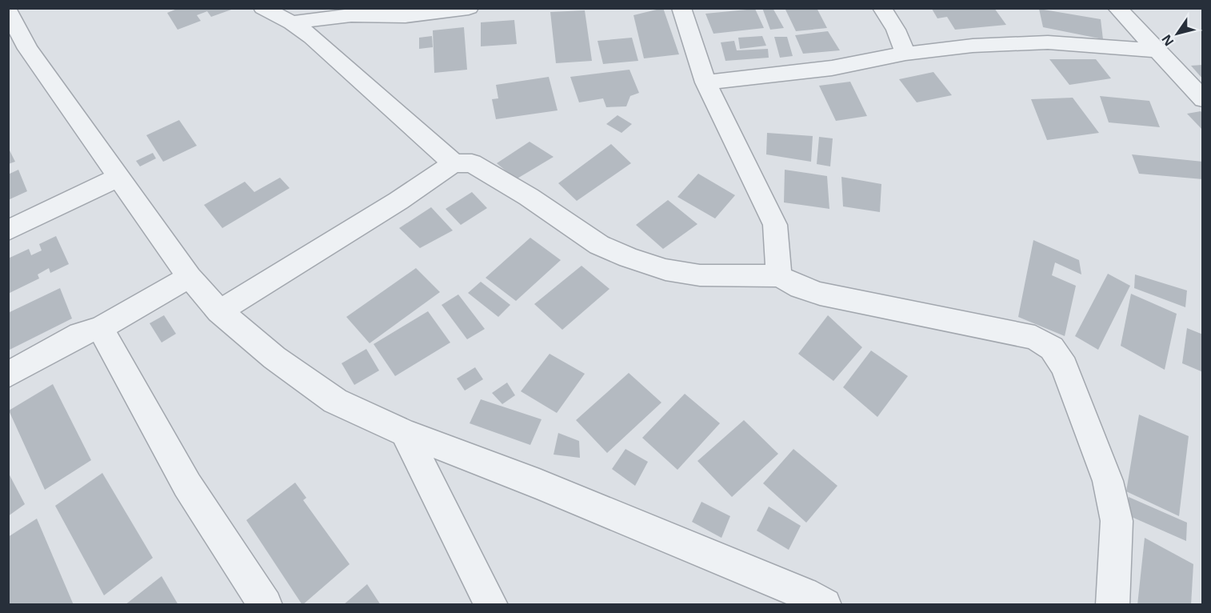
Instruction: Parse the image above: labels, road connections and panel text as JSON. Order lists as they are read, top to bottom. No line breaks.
{"north":"bottom left"}
